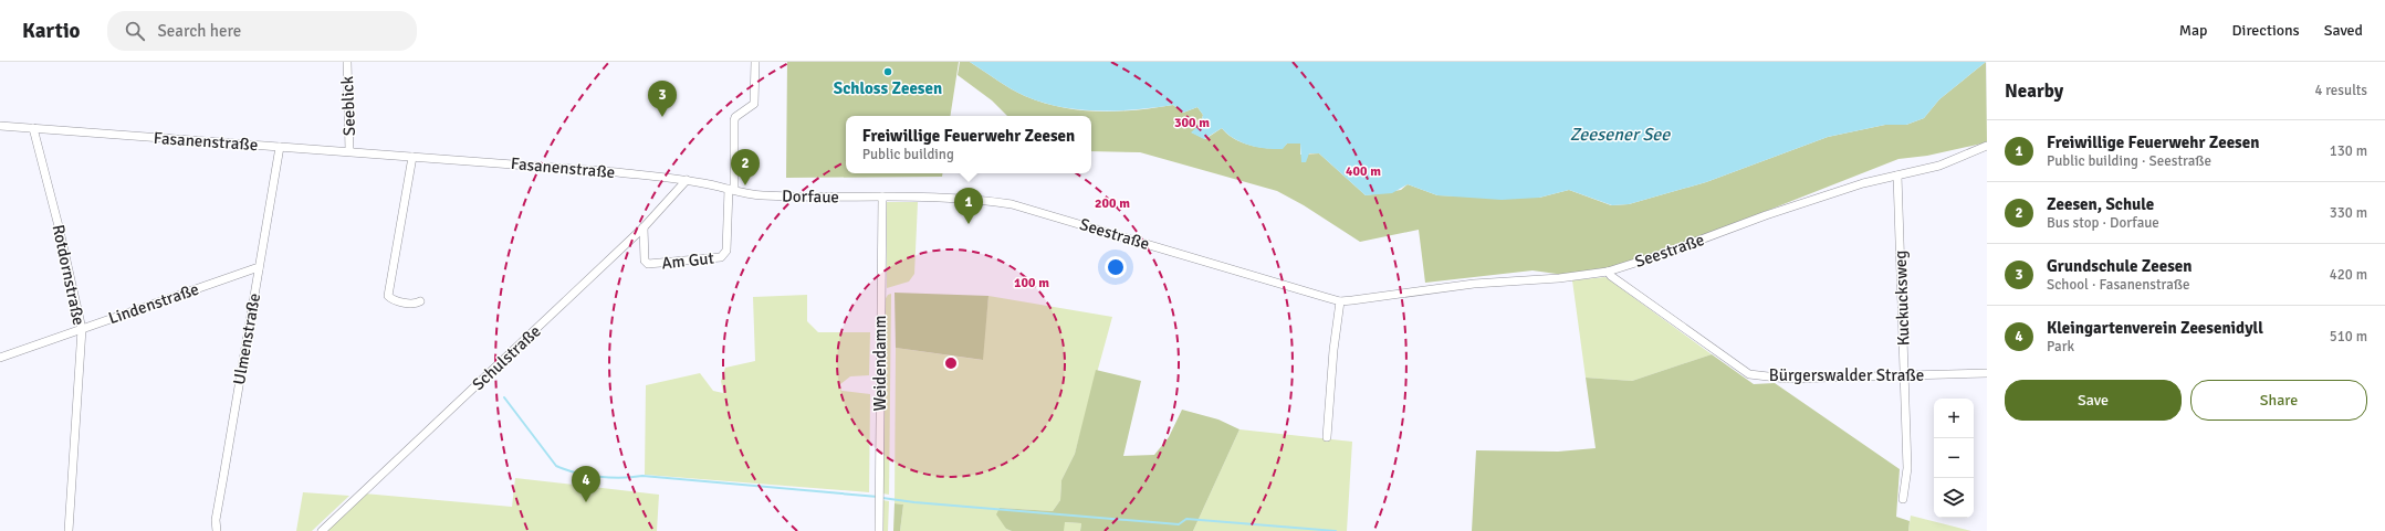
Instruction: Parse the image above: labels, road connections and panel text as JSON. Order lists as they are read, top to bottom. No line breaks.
{"streets":{"street":["Seeblick","Fasanenstraße","Dorfaue","Seestraße","Am Gut","Rotdornstraße","Kuckucksweg","Lindenstraße","Ulmenstraße","Schulstraße","Weidendamm","Bürgerswalder Straße"]},"crossings":[["Seeblick","Fasanenstraße"],["Fasanenstraße","Dorfaue"],["Fasanenstraße","Rotdornstraße"],["Fasanenstraße","Ulmenstraße"],["Fasanenstraße","Schulstraße"],["Dorfaue","Seestraße"],["Dorfaue","Am Gut"],["Dorfaue","Schulstraße"],["Dorfaue","Weidendamm"],["Seestraße","Kuckucksweg"],["Seestraße","Weidendamm"],["Seestraße","Bürgerswalder Straße"],["Am Gut","Schulstraße"],["Rotdornstraße","Lindenstraße"],["Kuckucksweg","Bürgerswalder Straße"],["Lindenstraße","Ulmenstraße"]],"water":["Zeesener See"],"places":["Schloss Zeesen"],"page":{"header":"Kartio","search":"Search here","nav":["Map","Directions","Saved"],"heading":["Nearby","4 results"],"pins":["3","2","1","4"],"popup":["Freiwillige Feuerwehr Zeesen","Public building"],"list":[{"mark":"1","name":"Freiwillige Feuerwehr Zeesen","note":"Public building · Seestraße","value":"130 m"},{"mark":"2","name":"Zeesen, Schule","note":"Bus stop · Dorfaue","value":"330 m"},{"mark":"3","name":"Grundschule Zeesen","note":"School · Fasanenstraße","value":"420 m"},{"mark":"4","name":"Kleingartenverein Zeesenidyll","note":"Park","value":"510 m"}],"buttons":["Save","Share"],"map_buttons":["+","−"]},"rings":["300 m","400 m","200 m","100 m"]}
